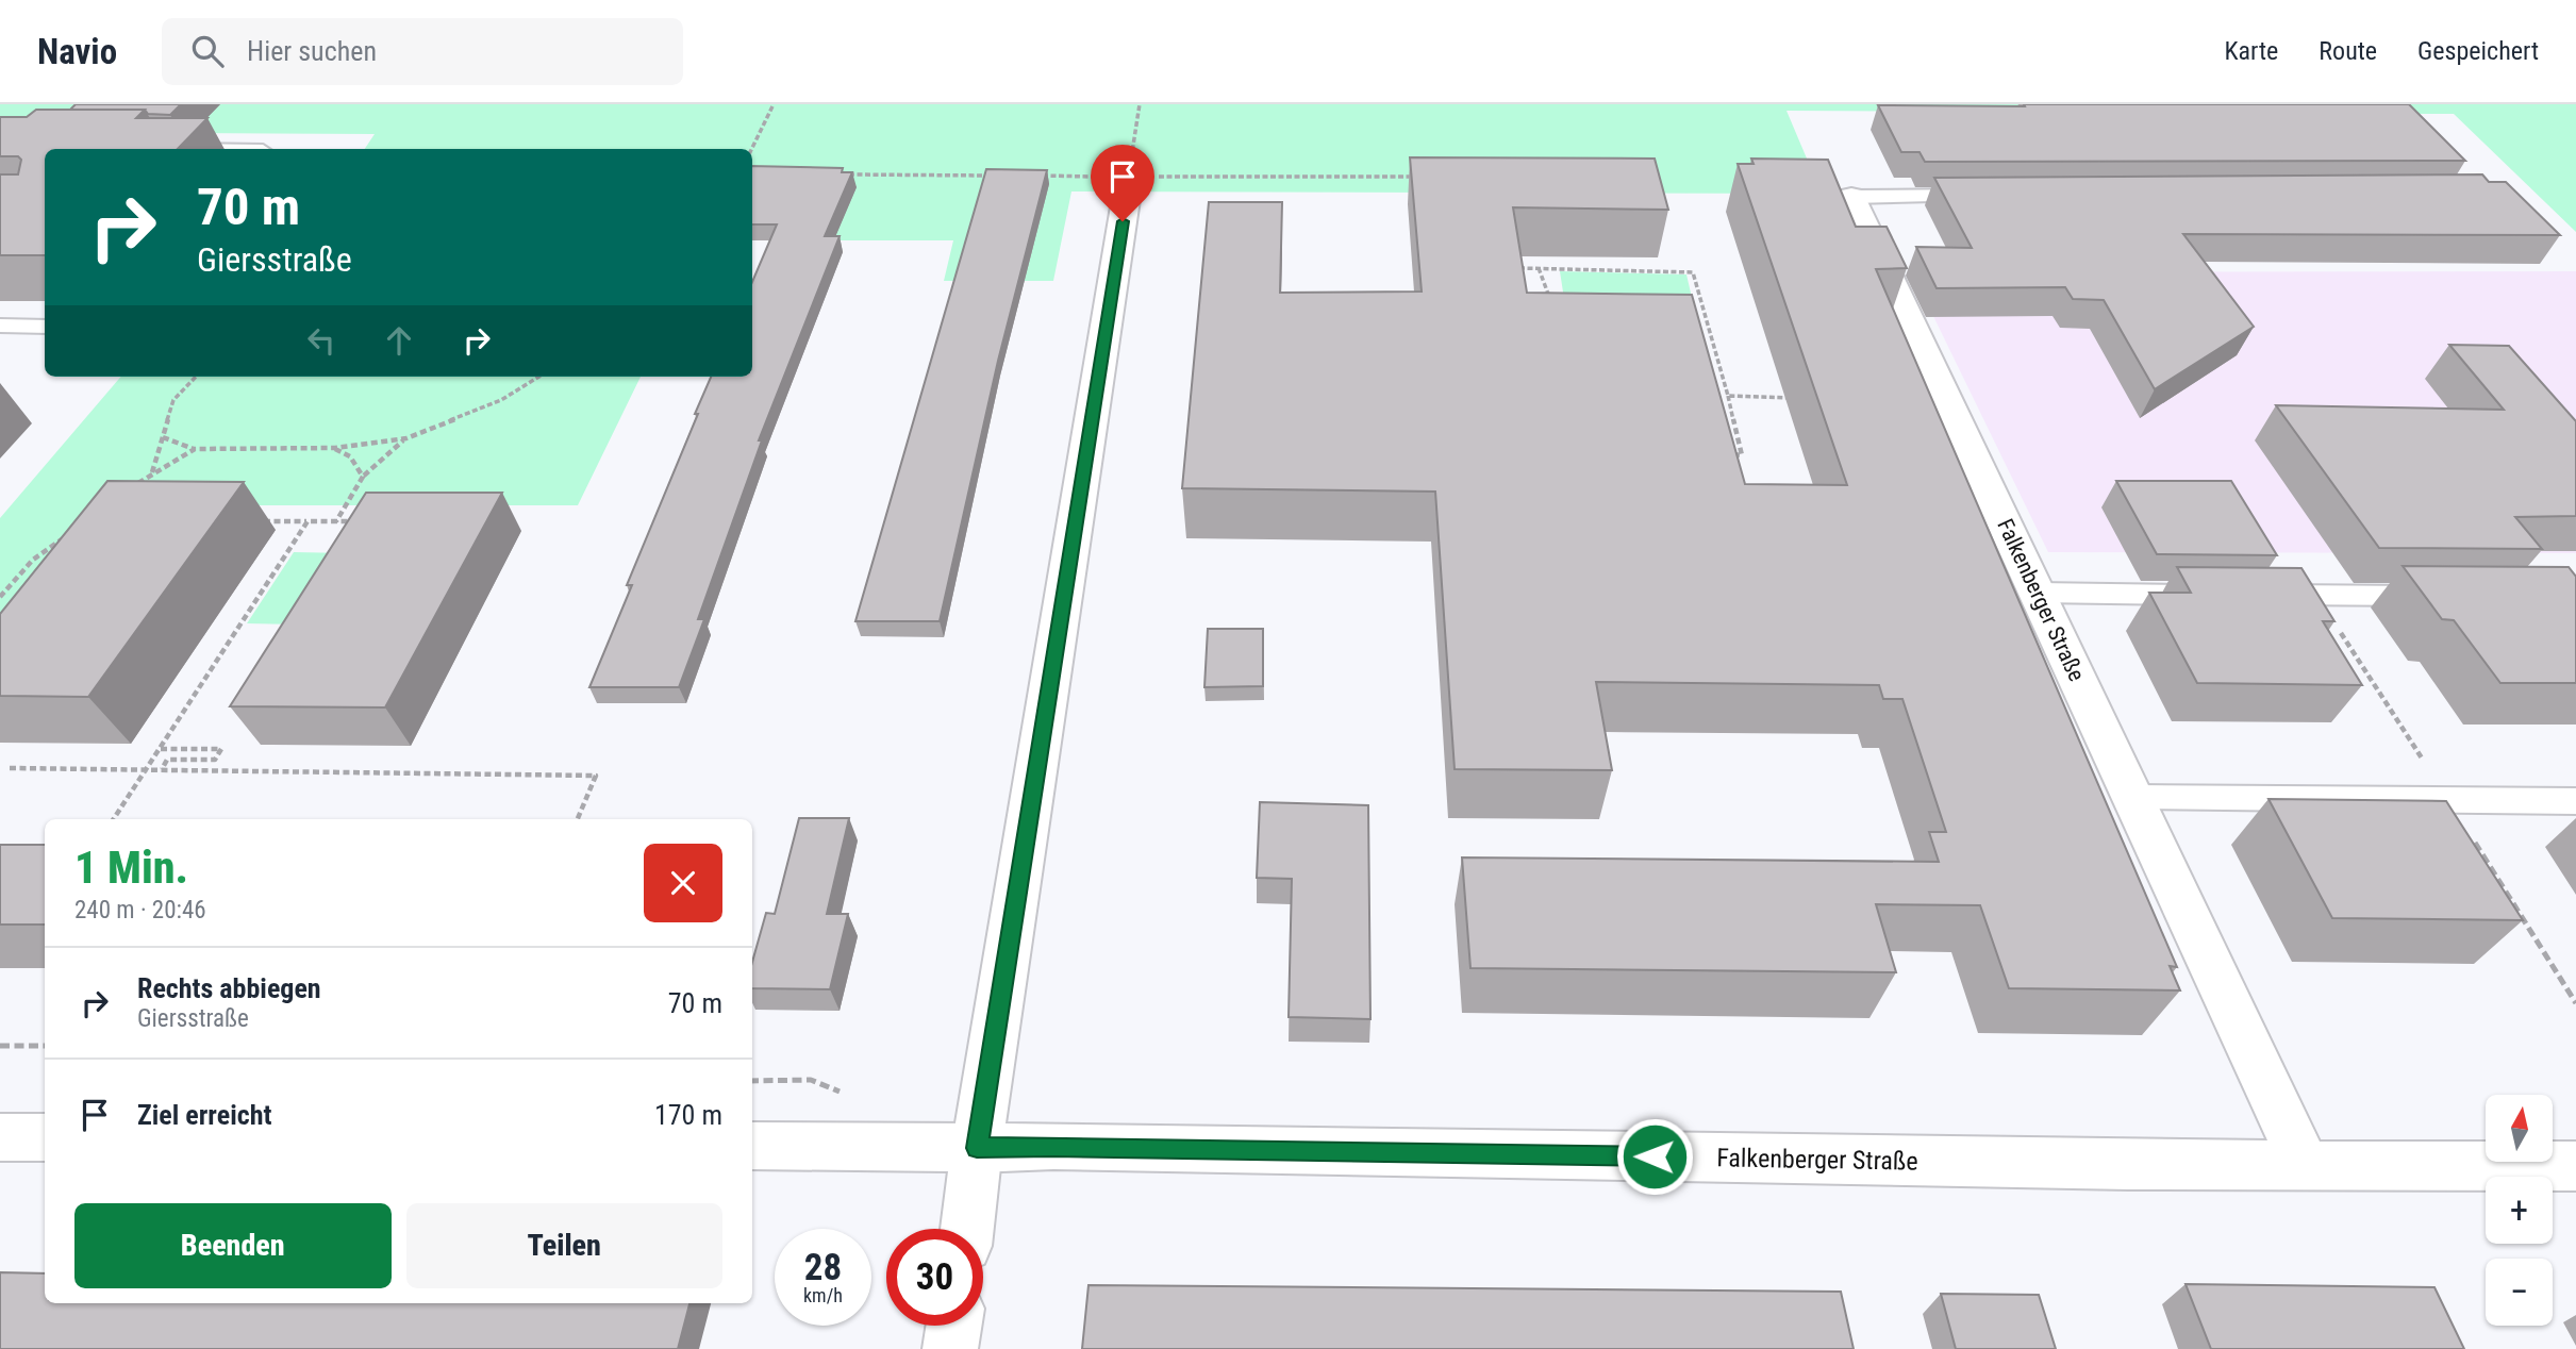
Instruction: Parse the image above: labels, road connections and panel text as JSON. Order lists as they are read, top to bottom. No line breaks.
{"streets":{"street":["Falkenberger Straße"]},"north":"top","page":{"header":"Navio","search":"Hier suchen","nav":["Karte","Route","Gespeichert"],"turn":["70 m","Giersstraße"],"heading":["1 Min.","240 m · 20:46"],"list":[{"name":"Rechts abbiegen","note":"Giersstraße","value":"70 m"},{"name":"Ziel erreicht","value":"170 m"}],"map_buttons":["+","−"],"buttons":["Beenden","Teilen"],"speed":"28 km/h","limit":"30"}}
